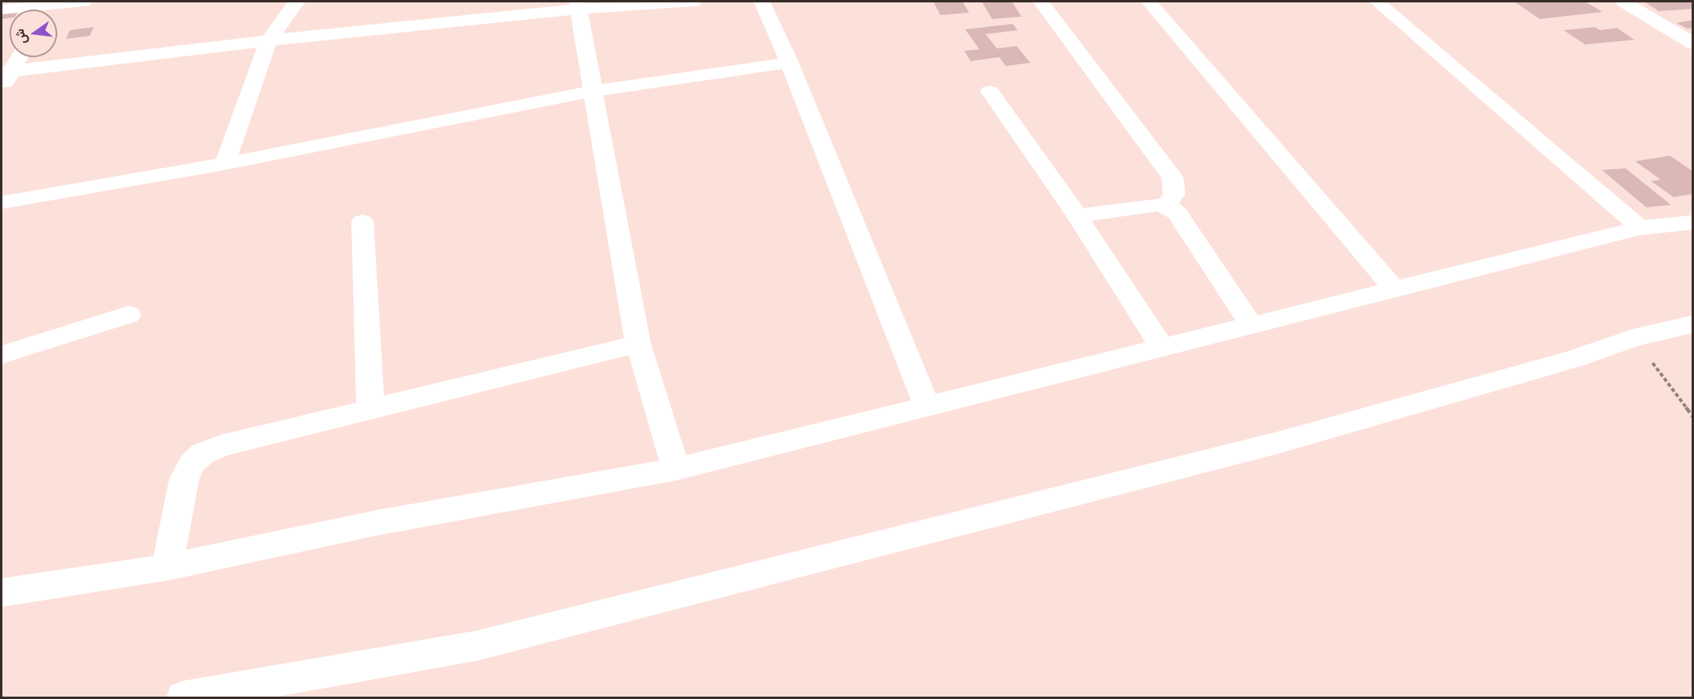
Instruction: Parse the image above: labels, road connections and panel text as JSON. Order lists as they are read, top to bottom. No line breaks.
{"north":"left"}
